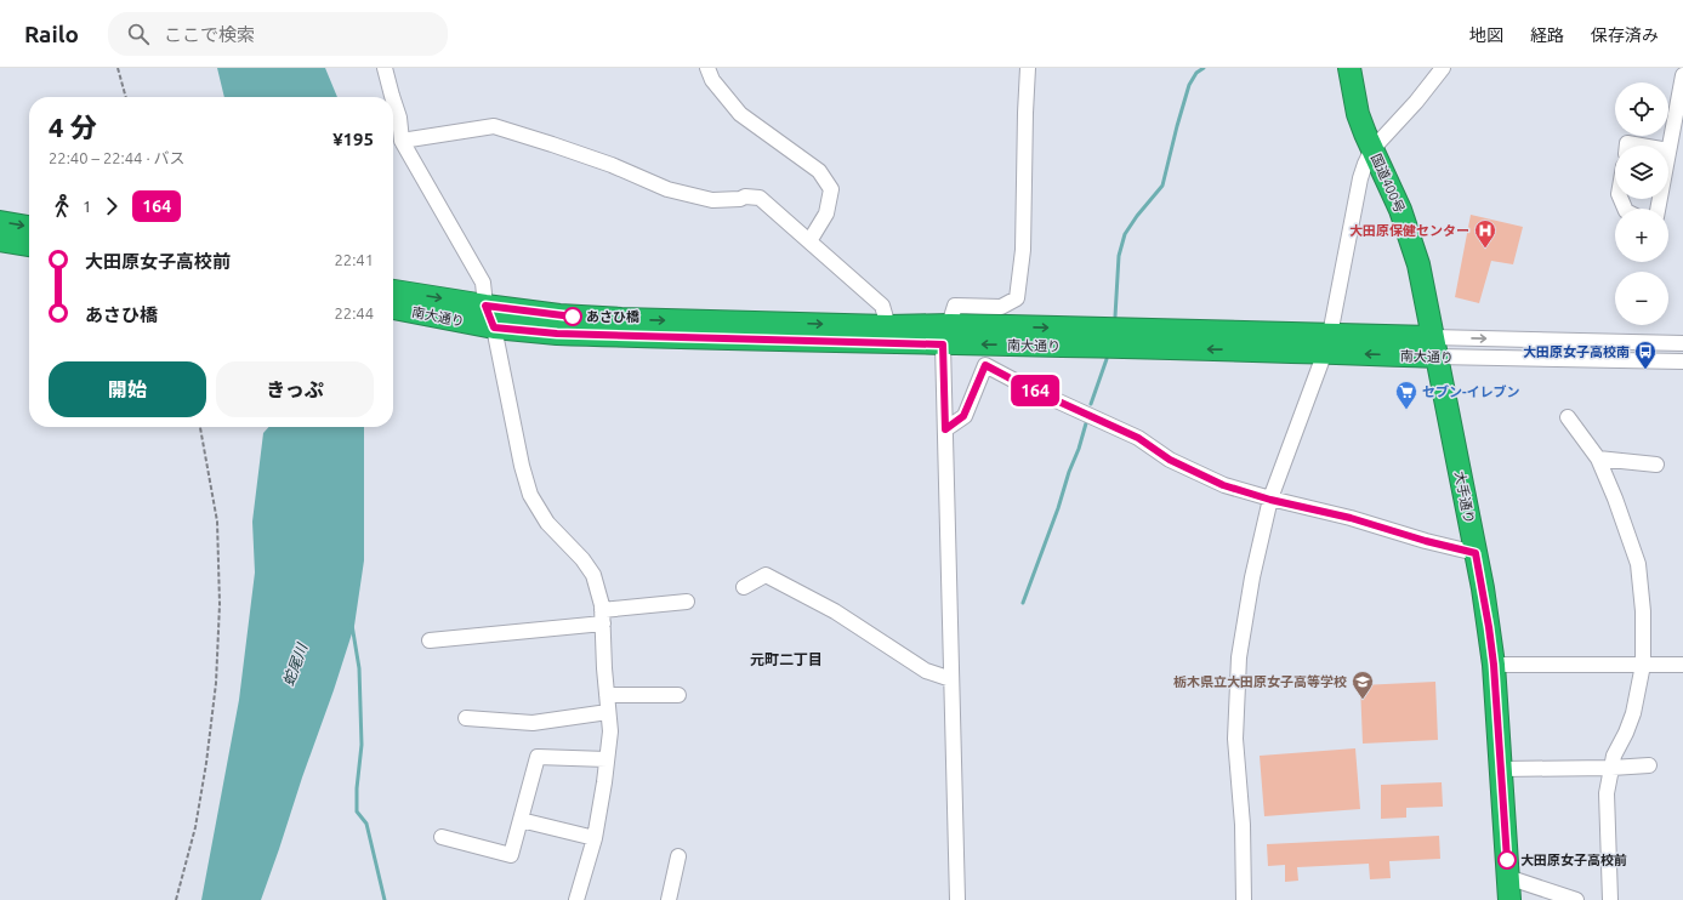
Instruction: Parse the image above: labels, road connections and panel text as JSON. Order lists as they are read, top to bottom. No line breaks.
{"streets":{"highway":["国道400号","南大通り","大手通り"]},"crossings":[["国道400号","南大通り"],["国道400号","大手通り"],["南大通り","大手通り"]],"districts":["元町二丁目"],"water":["蛇尾川"],"places":{"hospital":["大田原保健センター"],"other":["あさひ橋","大田原女子高校前"],"bus stop":["大田原女子高校南"],"supermarket":["セブン-イレブン"],"school or university":["栃木県立大田原女子高等学校"]},"lines":["bus line 164"],"page":{"header":"Railo","search":"ここで検索","nav":["地図","経路","保存済み"],"on_map":"164","map_buttons":["+","−"],"heading":["4 分","22:40 – 22:44 · バス","¥195"],"legs":["1","164"],"list":[{"name":"大田原女子高校前","value":"22:41"},{"name":"あさひ橋","value":"22:44"}],"buttons":["開始","きっぷ"]}}
